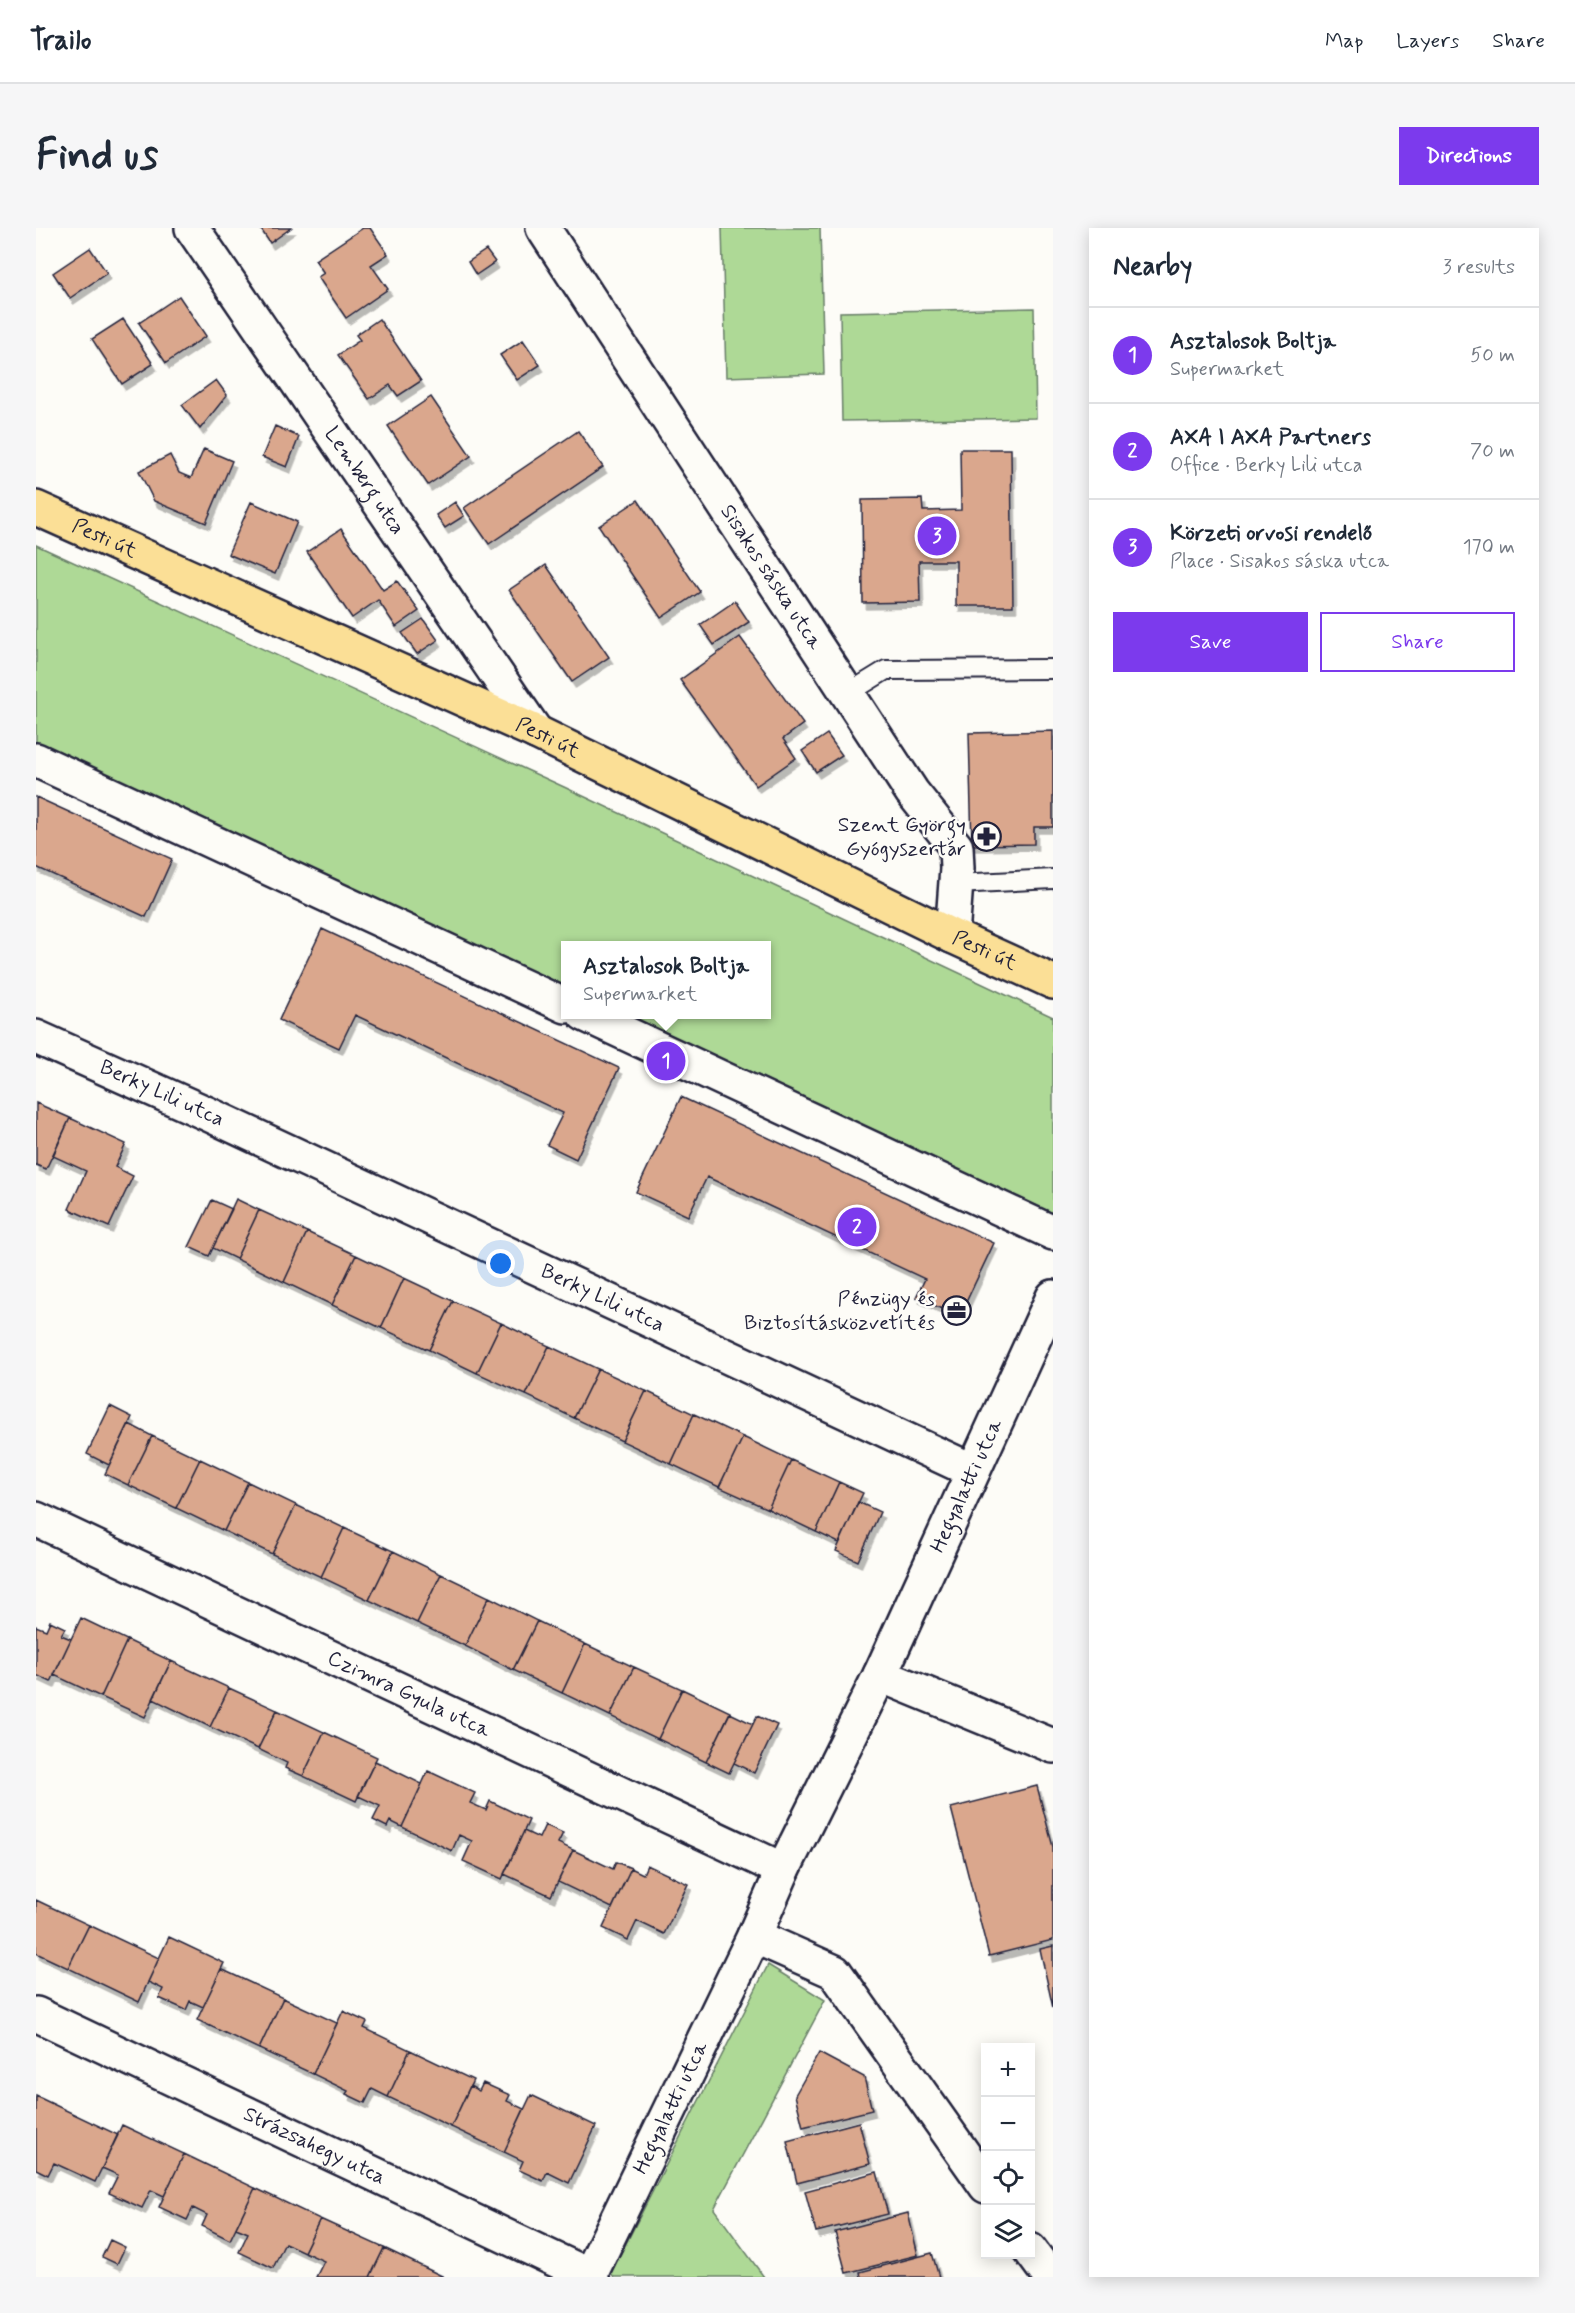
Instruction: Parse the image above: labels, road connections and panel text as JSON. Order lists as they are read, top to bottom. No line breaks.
{"streets":{"main road":["Pesti út"],"street":["Lemberg utca","Sisakos sáska utca","Berky Lili utca","Hegyalatti utca","Czimra Gyula utca","Strázsahegy utca"]},"crossings":[["Lemberg utca","Pesti út"],["Pesti út","Sisakos sáska utca"],["Berky Lili utca","Hegyalatti utca"],["Hegyalatti utca","Czimra Gyula utca"],["Hegyalatti utca","Strázsahegy utca"]],"places":{"pharmacy":["Szent György Gyógyszertár"],"office":["Pénzügy és Biztosításközvetítés"]},"page":{"header":"Trailo","nav":["Map","Layers","Share"],"buttons":["Directions",["Save","Share"]],"title":"Find us","heading":["Nearby","3 results"],"list":[{"mark":"1","name":"Asztalosok Boltja","note":"Supermarket","value":"50 m"},{"mark":"2","name":"AXA I AXA Partners","note":"Office · Berky Lili utca","value":"70 m"},{"mark":"3","name":"Körzeti orvosi rendelő","note":"Place · Sisakos sáska utca","value":"170 m"}],"pins":["3","1","2"],"popup":["Asztalosok Boltja","Supermarket"],"map_buttons":["+","−"]}}
